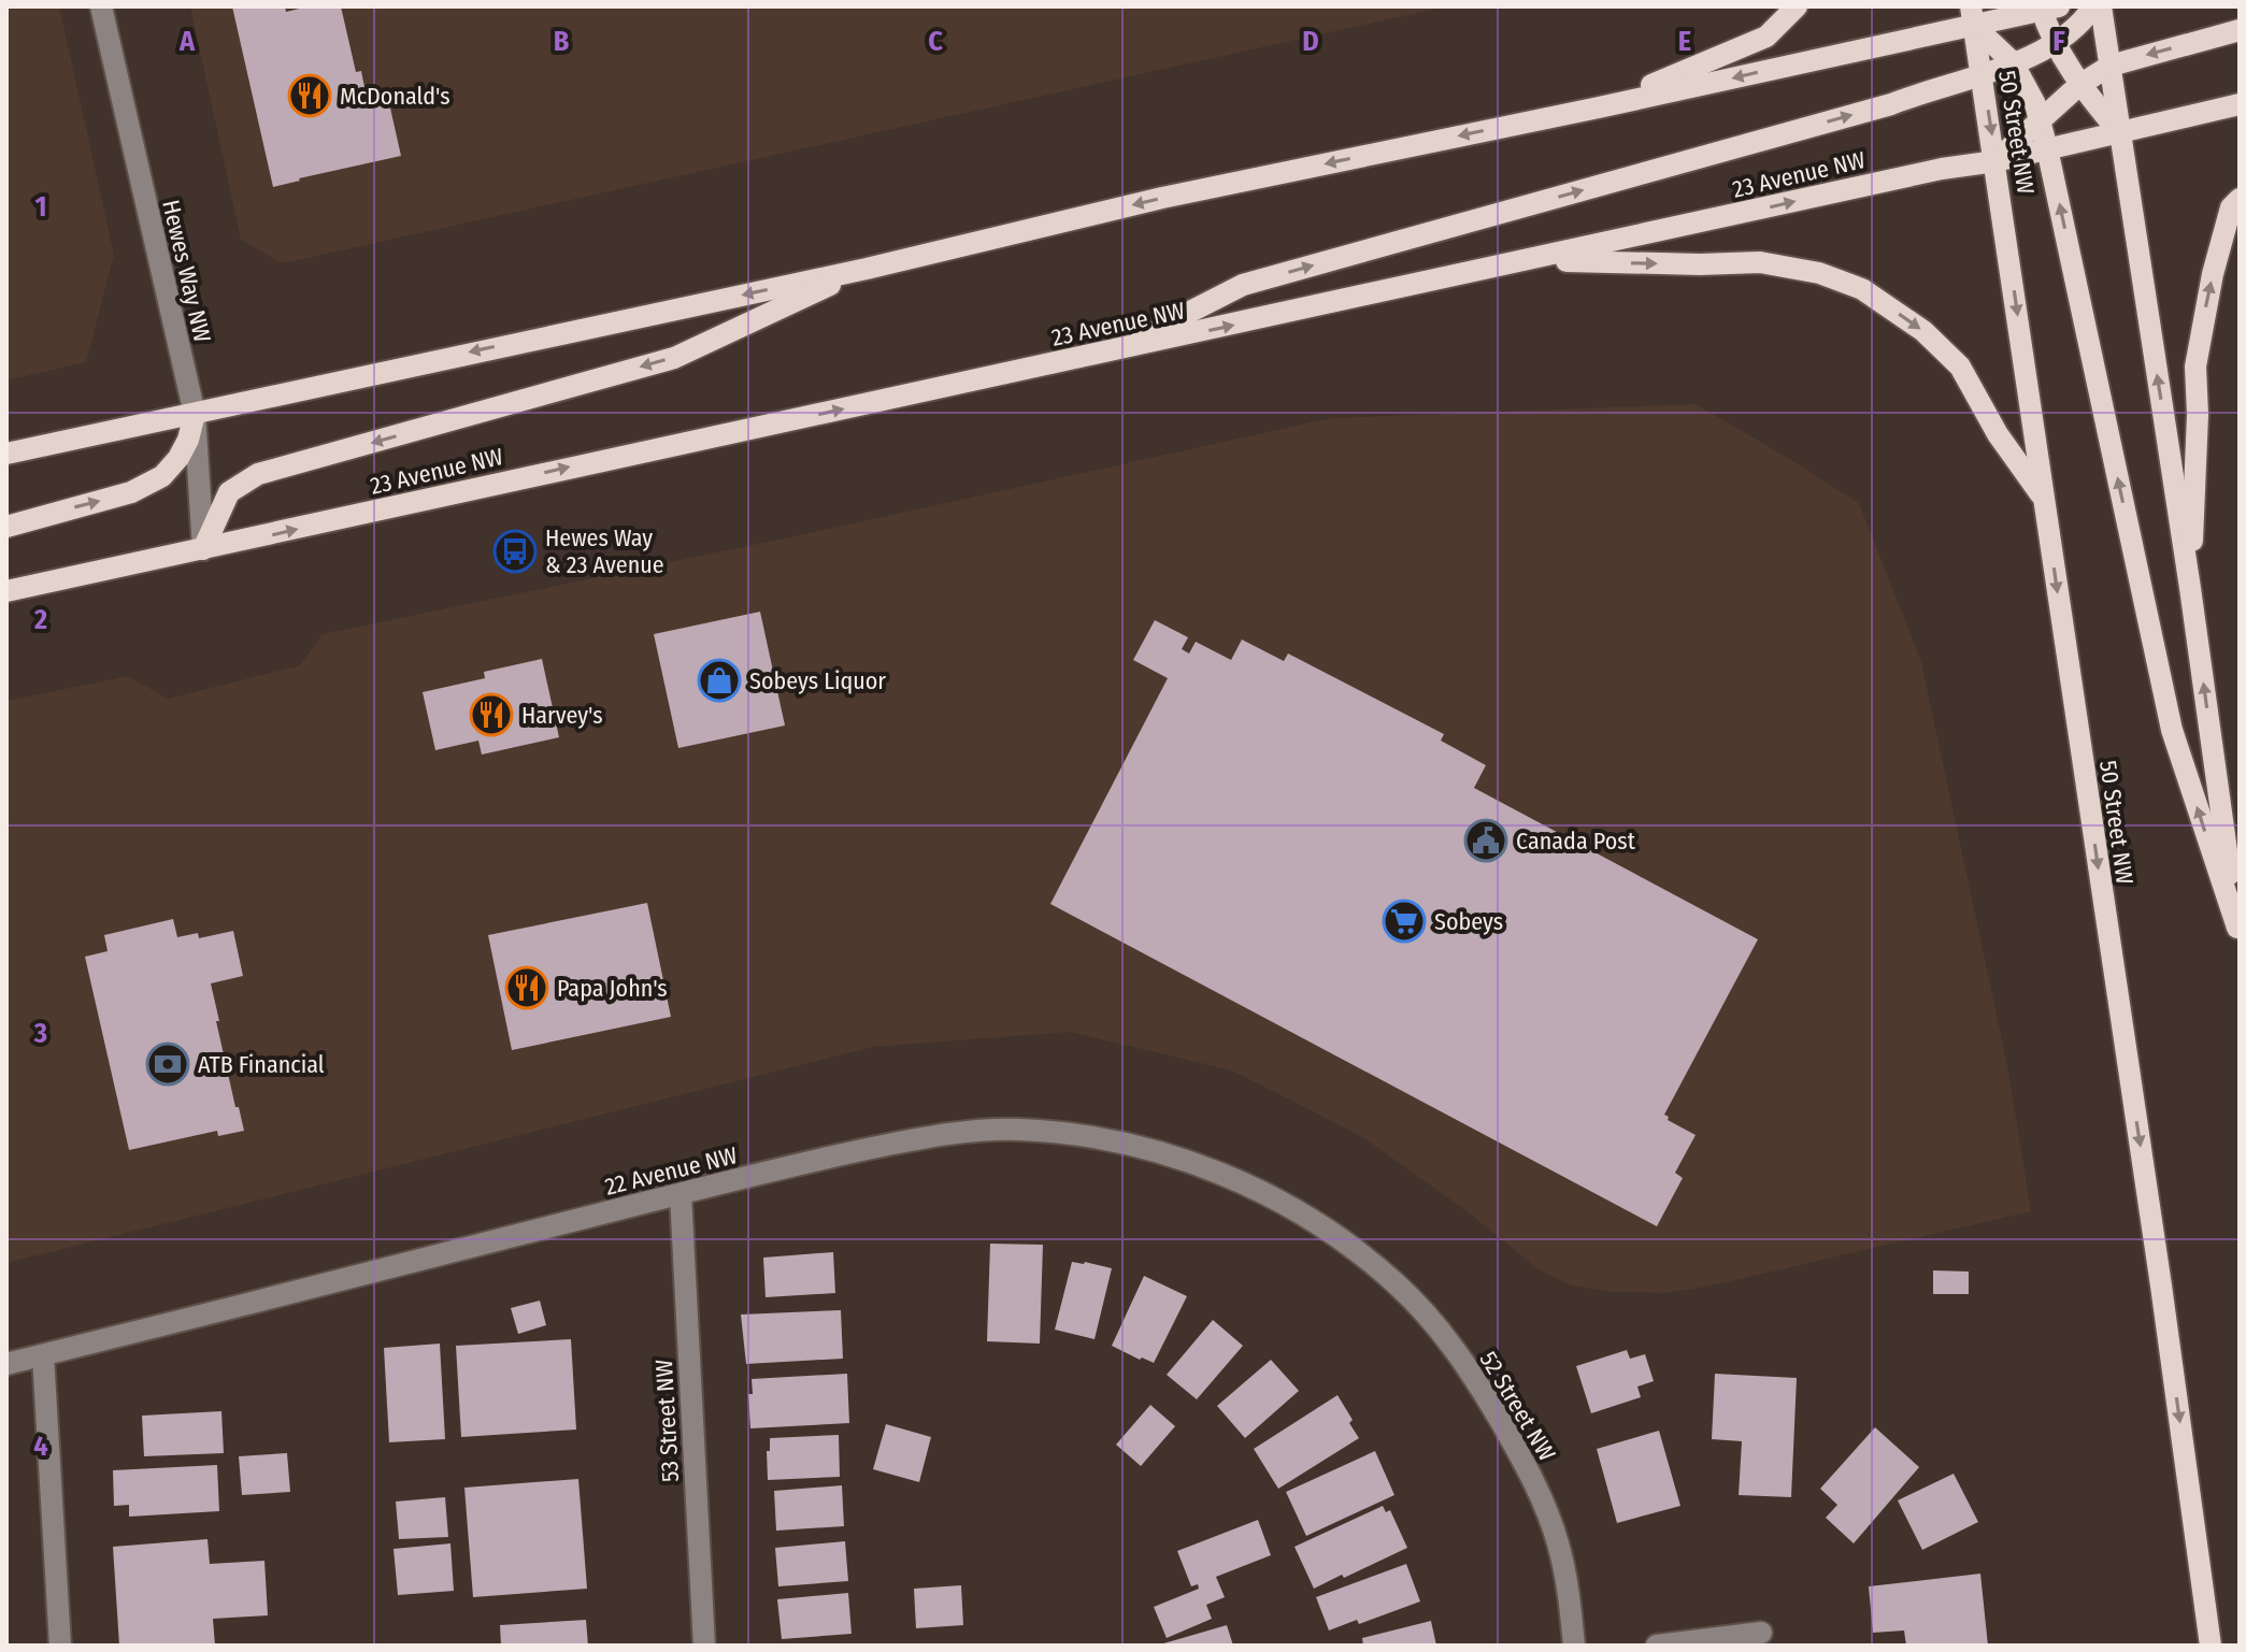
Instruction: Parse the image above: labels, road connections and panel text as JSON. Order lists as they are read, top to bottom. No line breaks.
{"streets":{"main road":["50 Street NW","23 Avenue NW"],"street":["Hewes Way NW","22 Avenue NW","52 Street NW","53 Street NW"]},"crossings":[["50 Street NW","23 Avenue NW"],["23 Avenue NW","Hewes Way NW"],["22 Avenue NW","52 Street NW"],["22 Avenue NW","53 Street NW"]],"places":{"restaurant":["McDonald's","Harvey's","Papa John's"],"bus stop":["Hewes Way & 23 Avenue"],"shop":["Sobeys Liquor"],"public building":["Canada Post"],"supermarket":["Sobeys"],"bank":["ATB Financial"]},"grid":{"columns":["A","B","C","D","E","F"],"rows":["1","2","3","4"]}}
